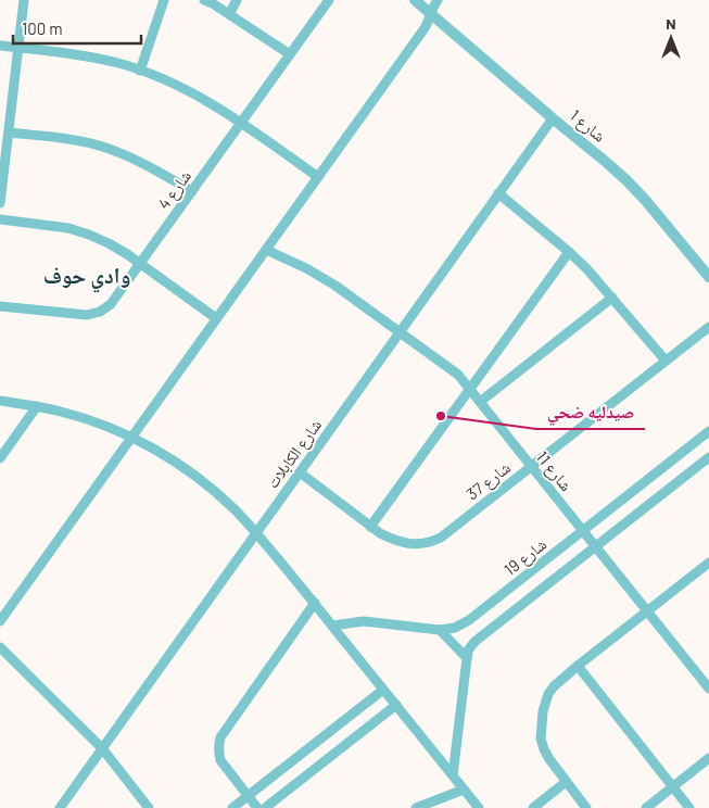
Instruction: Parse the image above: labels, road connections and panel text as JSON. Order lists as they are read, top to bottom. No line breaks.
{"streets":{"street":["شارع 1","شارع 4","شارع الكابلات","شارع 11","شارع 37","شارع 19"]},"crossings":[["شارع 1","شارع الكابلات"],["شارع الكابلات","شارع 11"],["شارع الكابلات","شارع 37"],["شارع 11","شارع 37"],["شارع 11","شارع 19"]],"districts":["وادي حوف"],"places":["صيدليه ضحي"],"scale_bar":"100 m","north":"top"}
